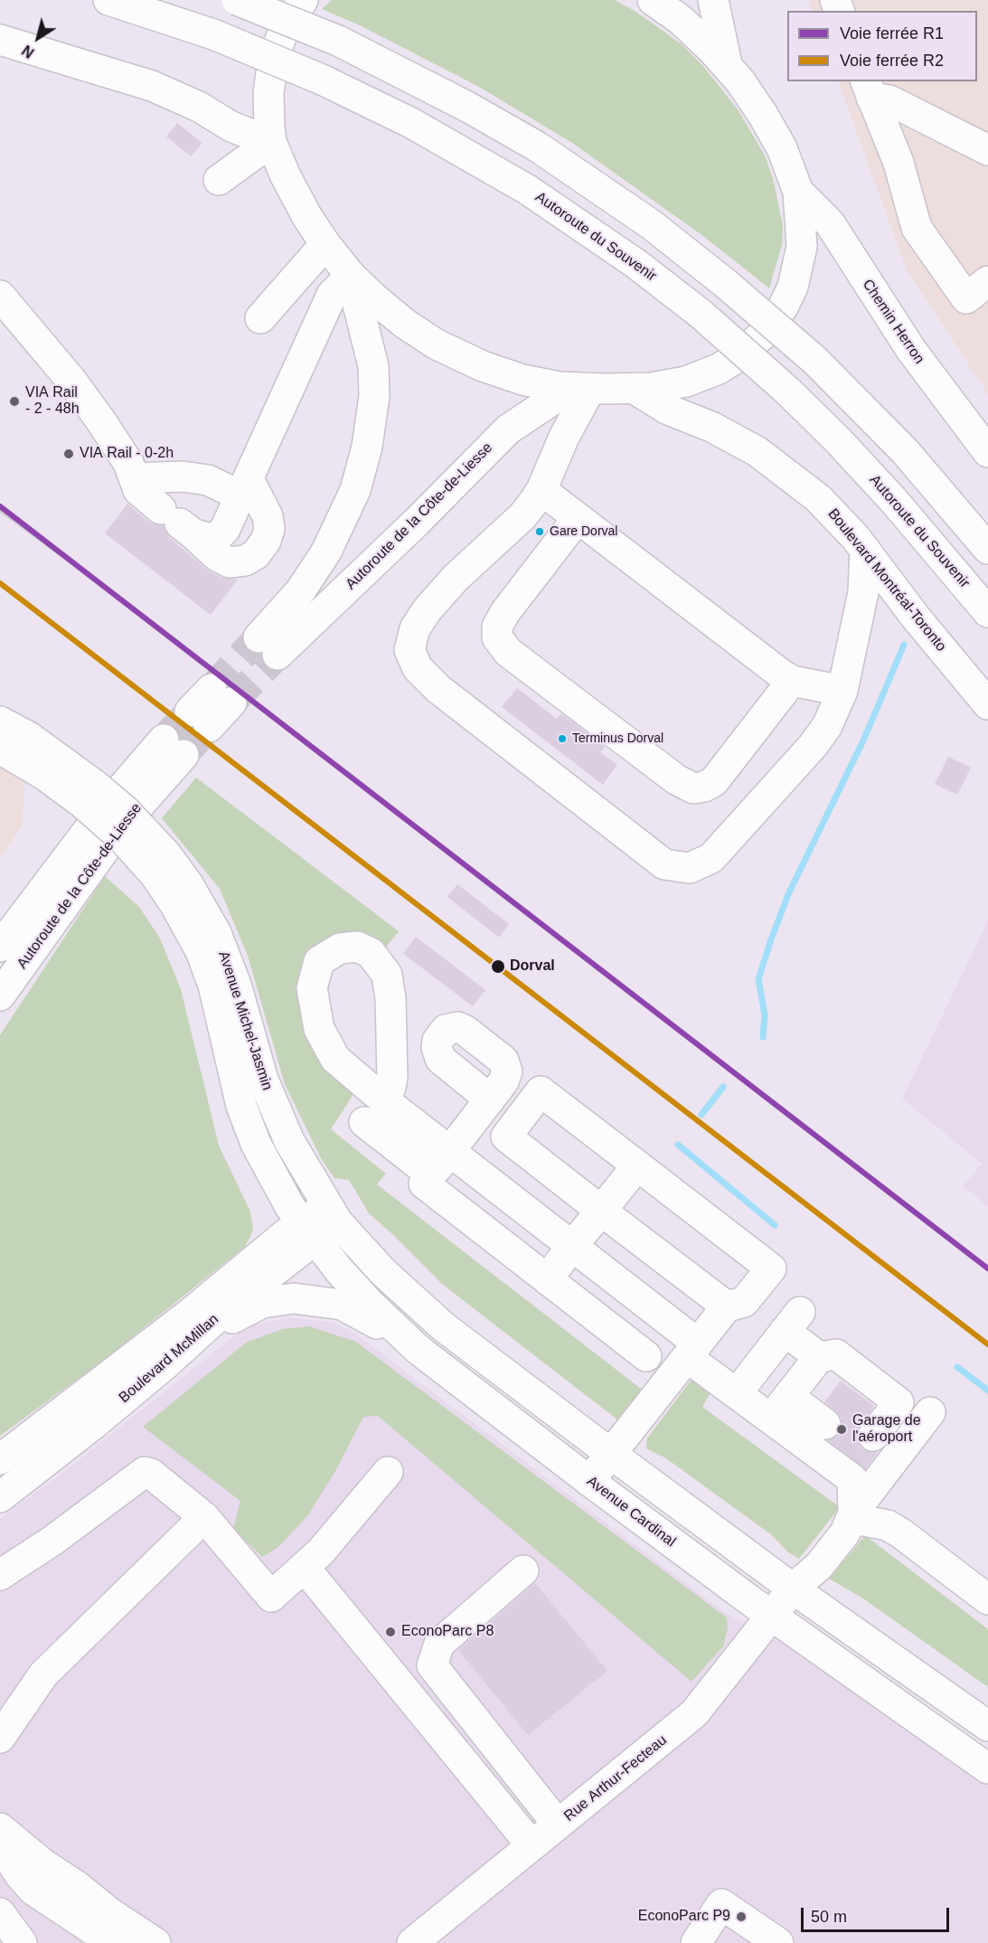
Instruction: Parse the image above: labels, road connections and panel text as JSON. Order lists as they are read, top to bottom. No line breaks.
{"streets":{"main road":["Autoroute du Souvenir","Chemin Herron","Autoroute de la Côte-de-Liesse","Boulevard Montréal-Toronto","Avenue Michel-Jasmin","Boulevard McMillan","Avenue Cardinal","Rue Arthur-Fecteau"]},"crossings":[["Avenue Michel-Jasmin","Boulevard McMillan"],["Avenue Michel-Jasmin","Avenue Cardinal"],["Boulevard McMillan","Avenue Cardinal"],["Avenue Cardinal","Rue Arthur-Fecteau"]],"places":["VIA Rail - 2 - 48h","VIA Rail - 0-2h","Gare Dorval","Terminus Dorval","Dorval","Garage de l'aéroport","EconoParc P8","EconoParc P9"],"lines":["rail line R1","rail line R2"],"legend":["Voie ferrée R1","Voie ferrée R2"],"scale_bar":"50 m","north":"bottom left"}
